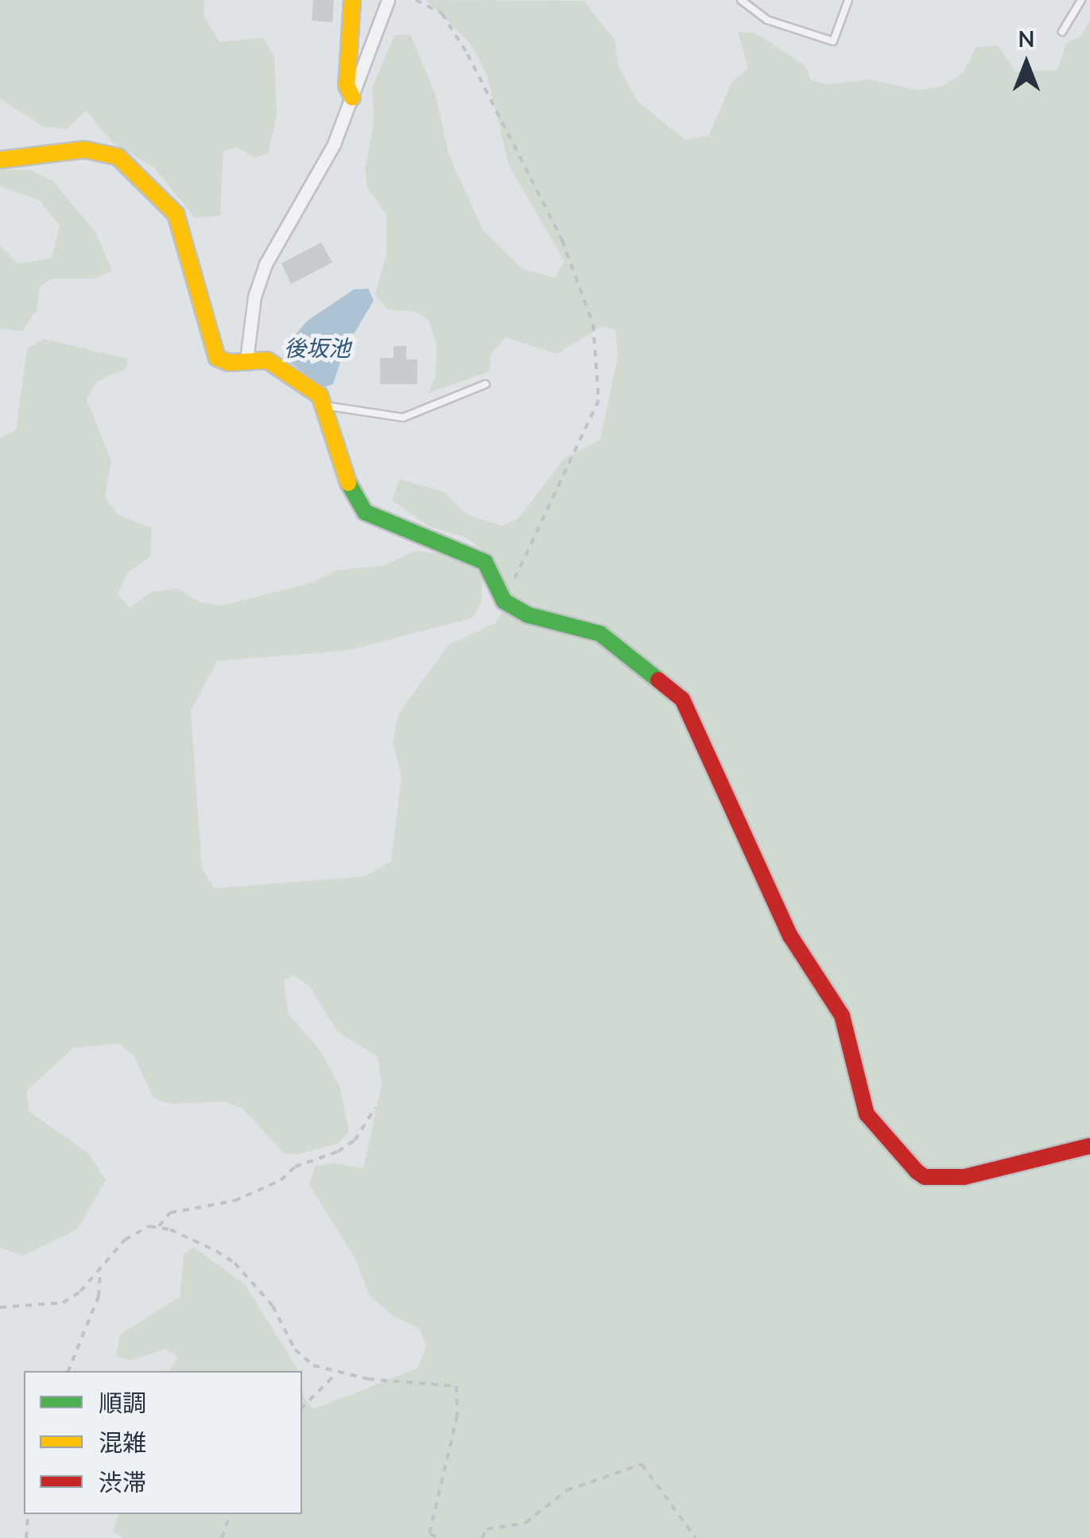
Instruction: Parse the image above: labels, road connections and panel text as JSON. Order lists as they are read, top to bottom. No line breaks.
{"water":["後坂池"],"legend":["順調","混雑","渋滞"],"north":"top"}
